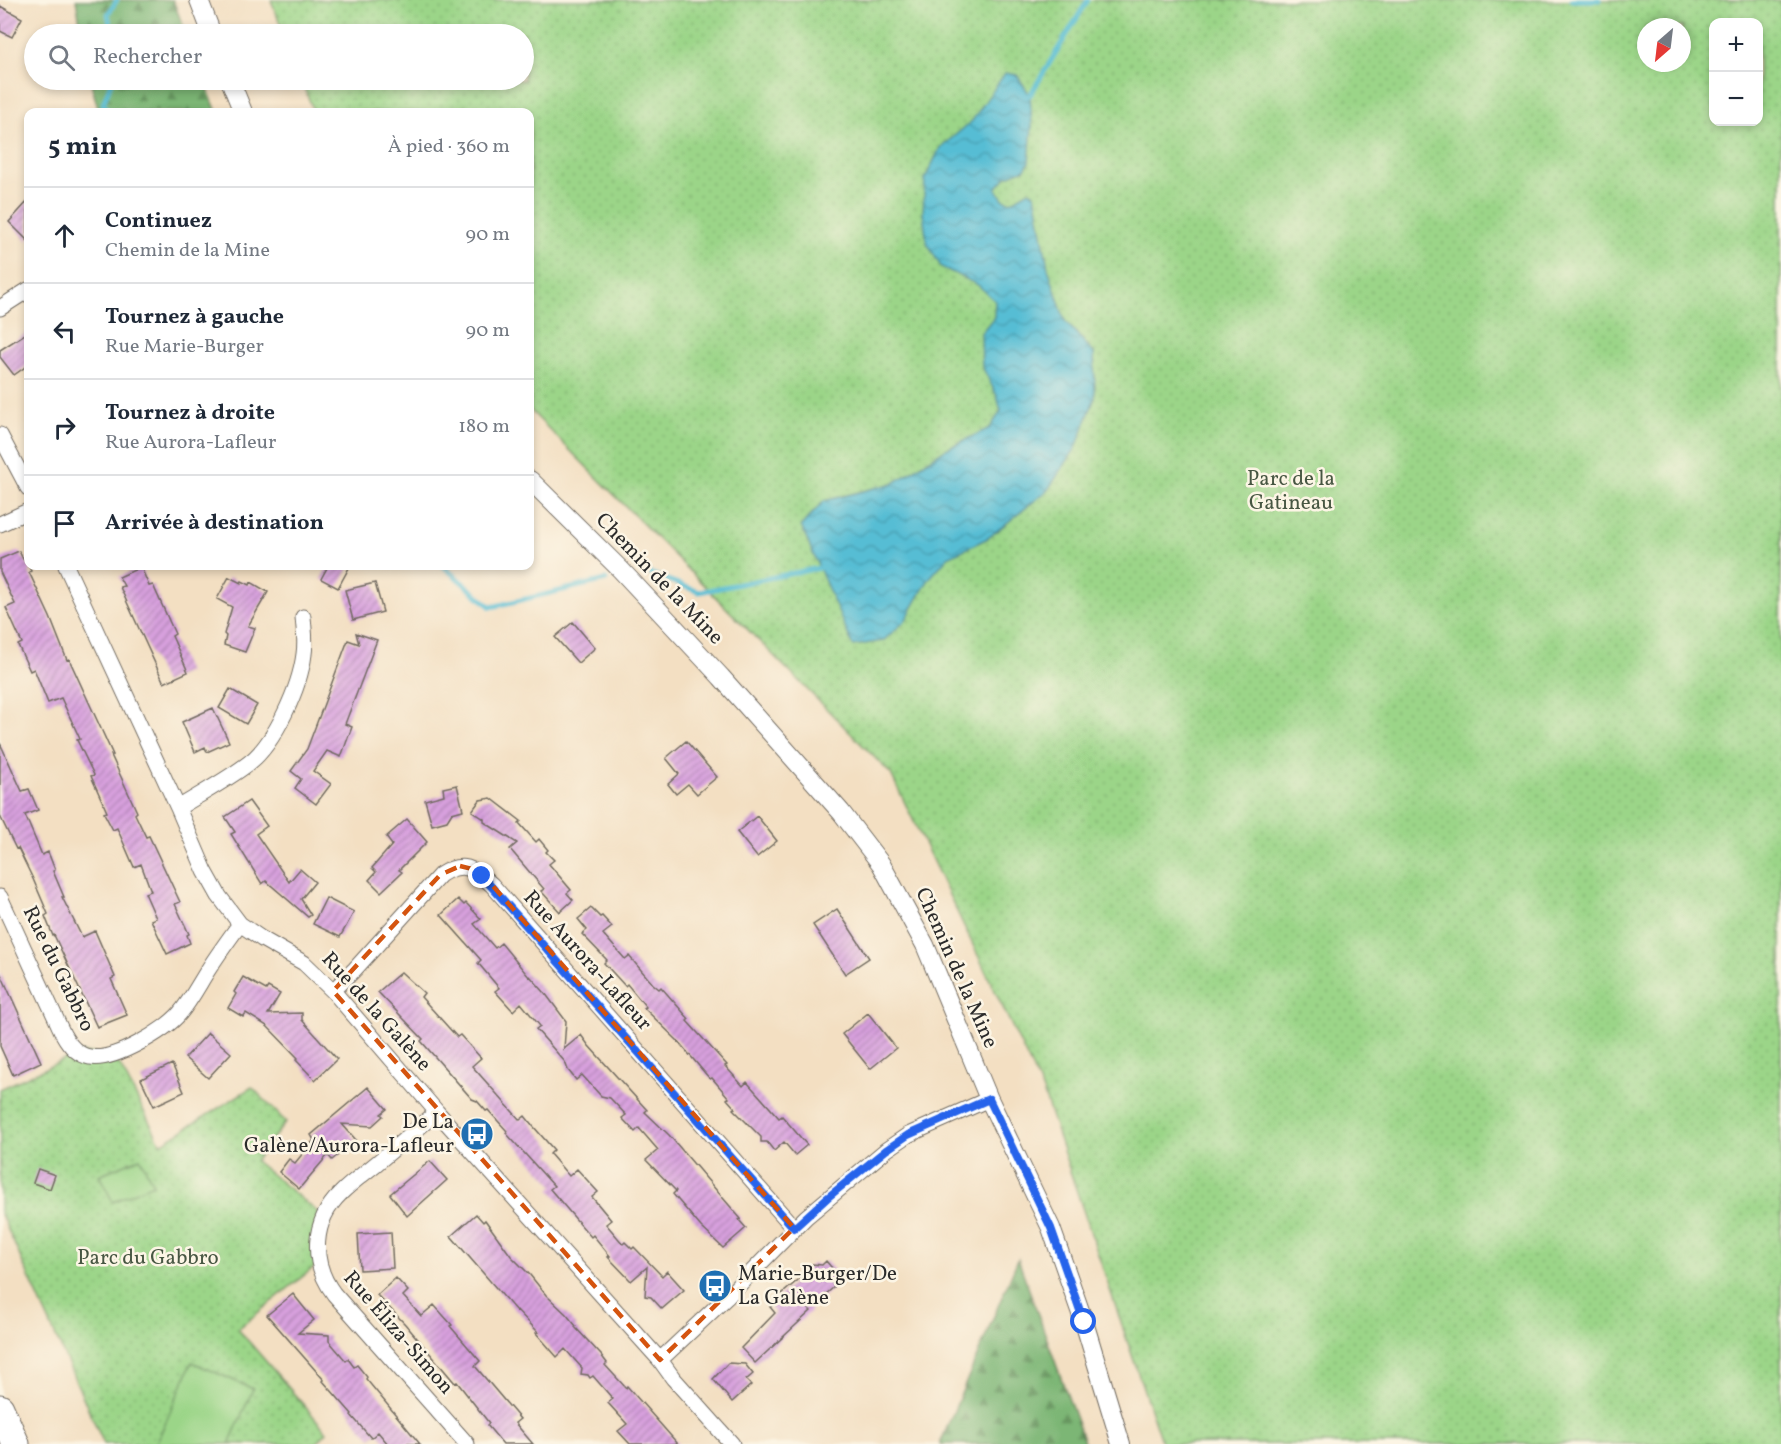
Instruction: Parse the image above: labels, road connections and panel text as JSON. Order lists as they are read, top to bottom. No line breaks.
{"streets":{"street":["Chemin de la Mine","Rue Aurora-Lafleur","Rue du Gabbro","Rue de la Galène","Rue Éliza-Simon"]},"crossings":[["Rue Aurora-Lafleur","Rue de la Galène"],["Rue du Gabbro","Rue de la Galène"],["Rue de la Galène","Rue Éliza-Simon"]],"parks":["Parc de la Gatineau","Parc du Gabbro"],"places":{"bus stop":["De La Galène/Aurora-Lafleur","Marie-Burger/De La Galène"]},"north":"bottom left","page":{"map_buttons":["+","−"],"search":"Rechercher","heading":["5 min","À pied · 360 m"],"list":[["Continuez","Chemin de la Mine","90 m"],["Tournez à gauche","Rue Marie-Burger","90 m"],["Tournez à droite","Rue Aurora-Lafleur","180 m"],"Arrivée à destination"]}}
